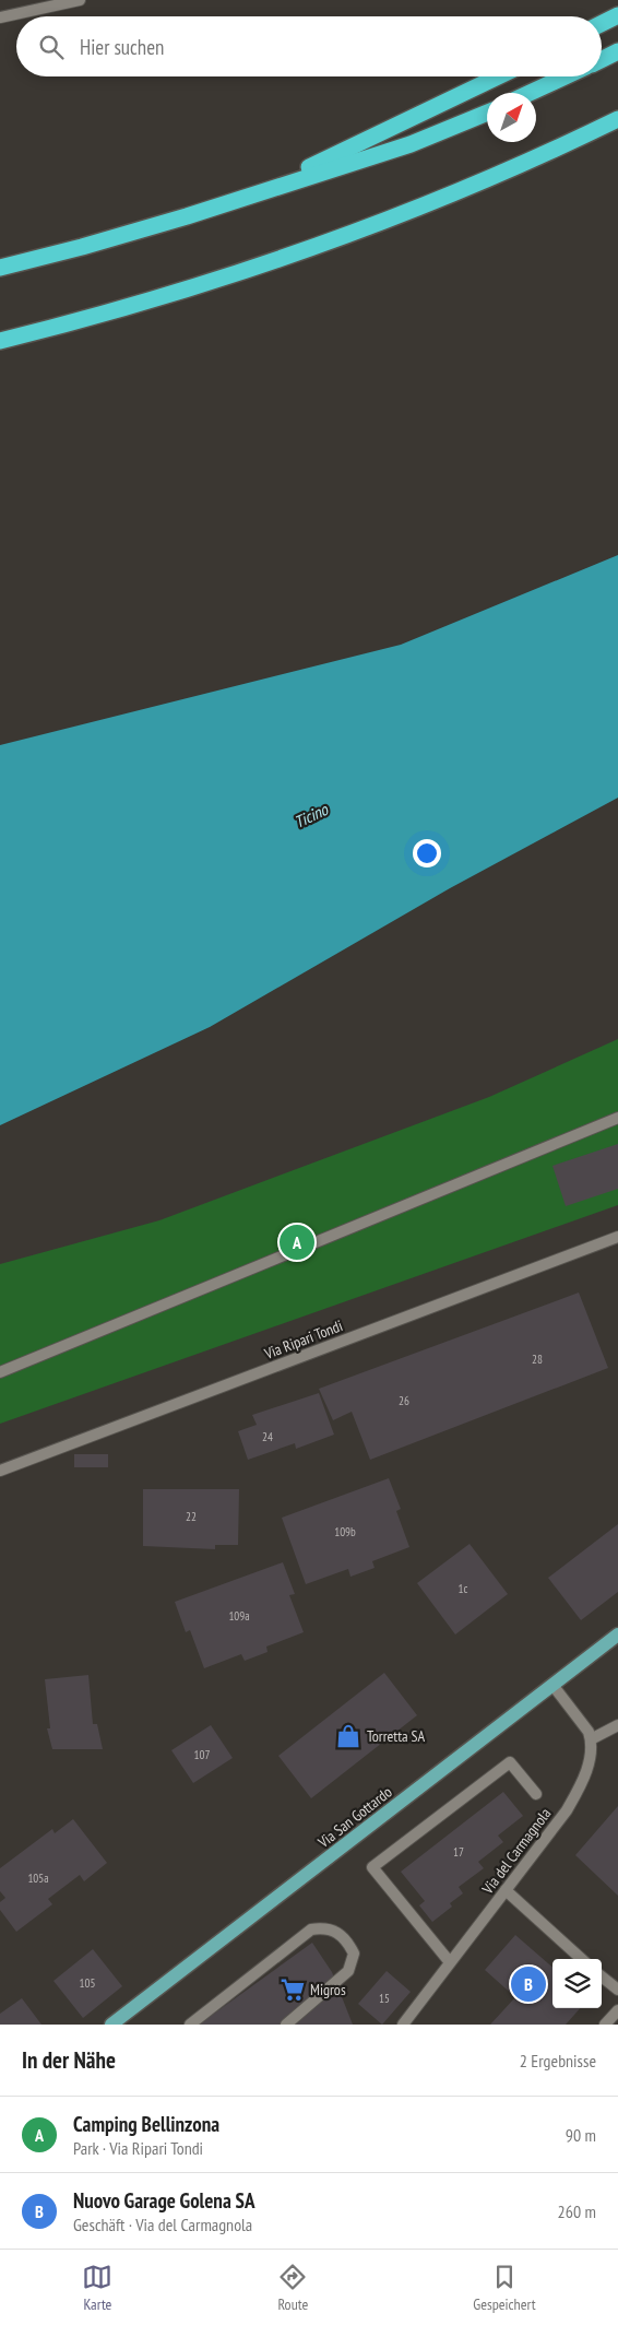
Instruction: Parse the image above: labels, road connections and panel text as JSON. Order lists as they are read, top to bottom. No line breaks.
{"streets":{"main road":["Via San Gottardo"],"street":["Via Ripari Tondi","Via del Carmagnola"]},"water":["Ticino"],"places":{"shop":["Torretta SA"],"supermarket":["Migros"]},"house_numbers":["28","26","24","22","109b","1c","109a","107","17","105a","105","15"],"north":"top right","page":{"search":"Hier suchen","pins":["A","B"],"heading":["In der Nähe","2 Ergebnisse"],"list":[{"mark":"A","name":"Camping Bellinzona","note":"Park · Via Ripari Tondi","value":"90 m"},{"mark":"B","name":"Nuovo Garage Golena SA","note":"Geschäft · Via del Carmagnola","value":"260 m"}],"nav":["Karte","Route","Gespeichert"]}}
